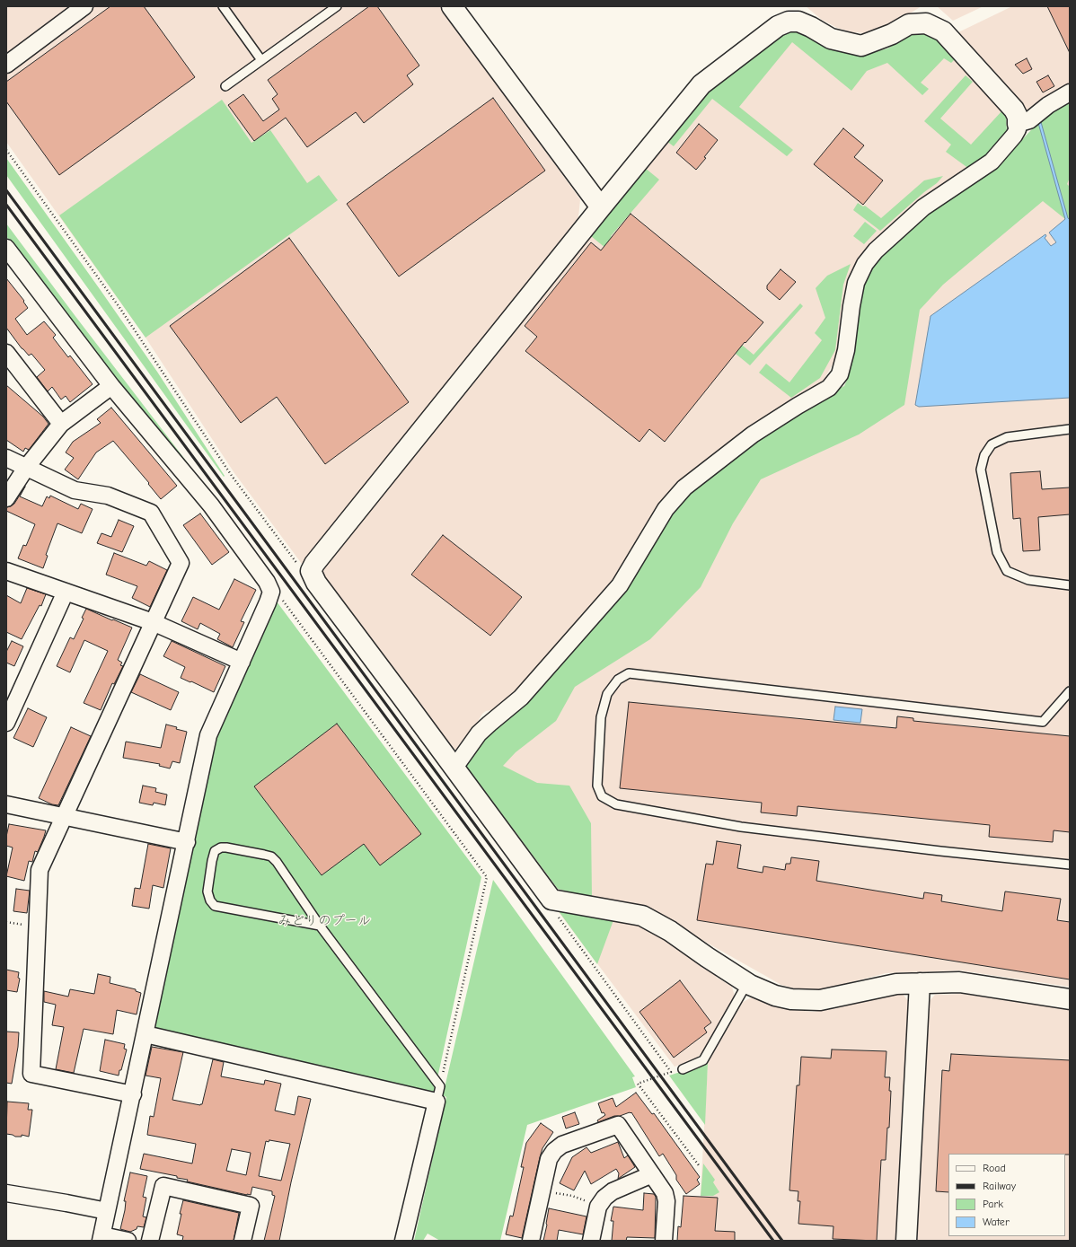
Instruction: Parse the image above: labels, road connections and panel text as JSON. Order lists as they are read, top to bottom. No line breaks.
{"parks":["みどりのプール"],"legend":["Road","Railway","Park","Water"]}
